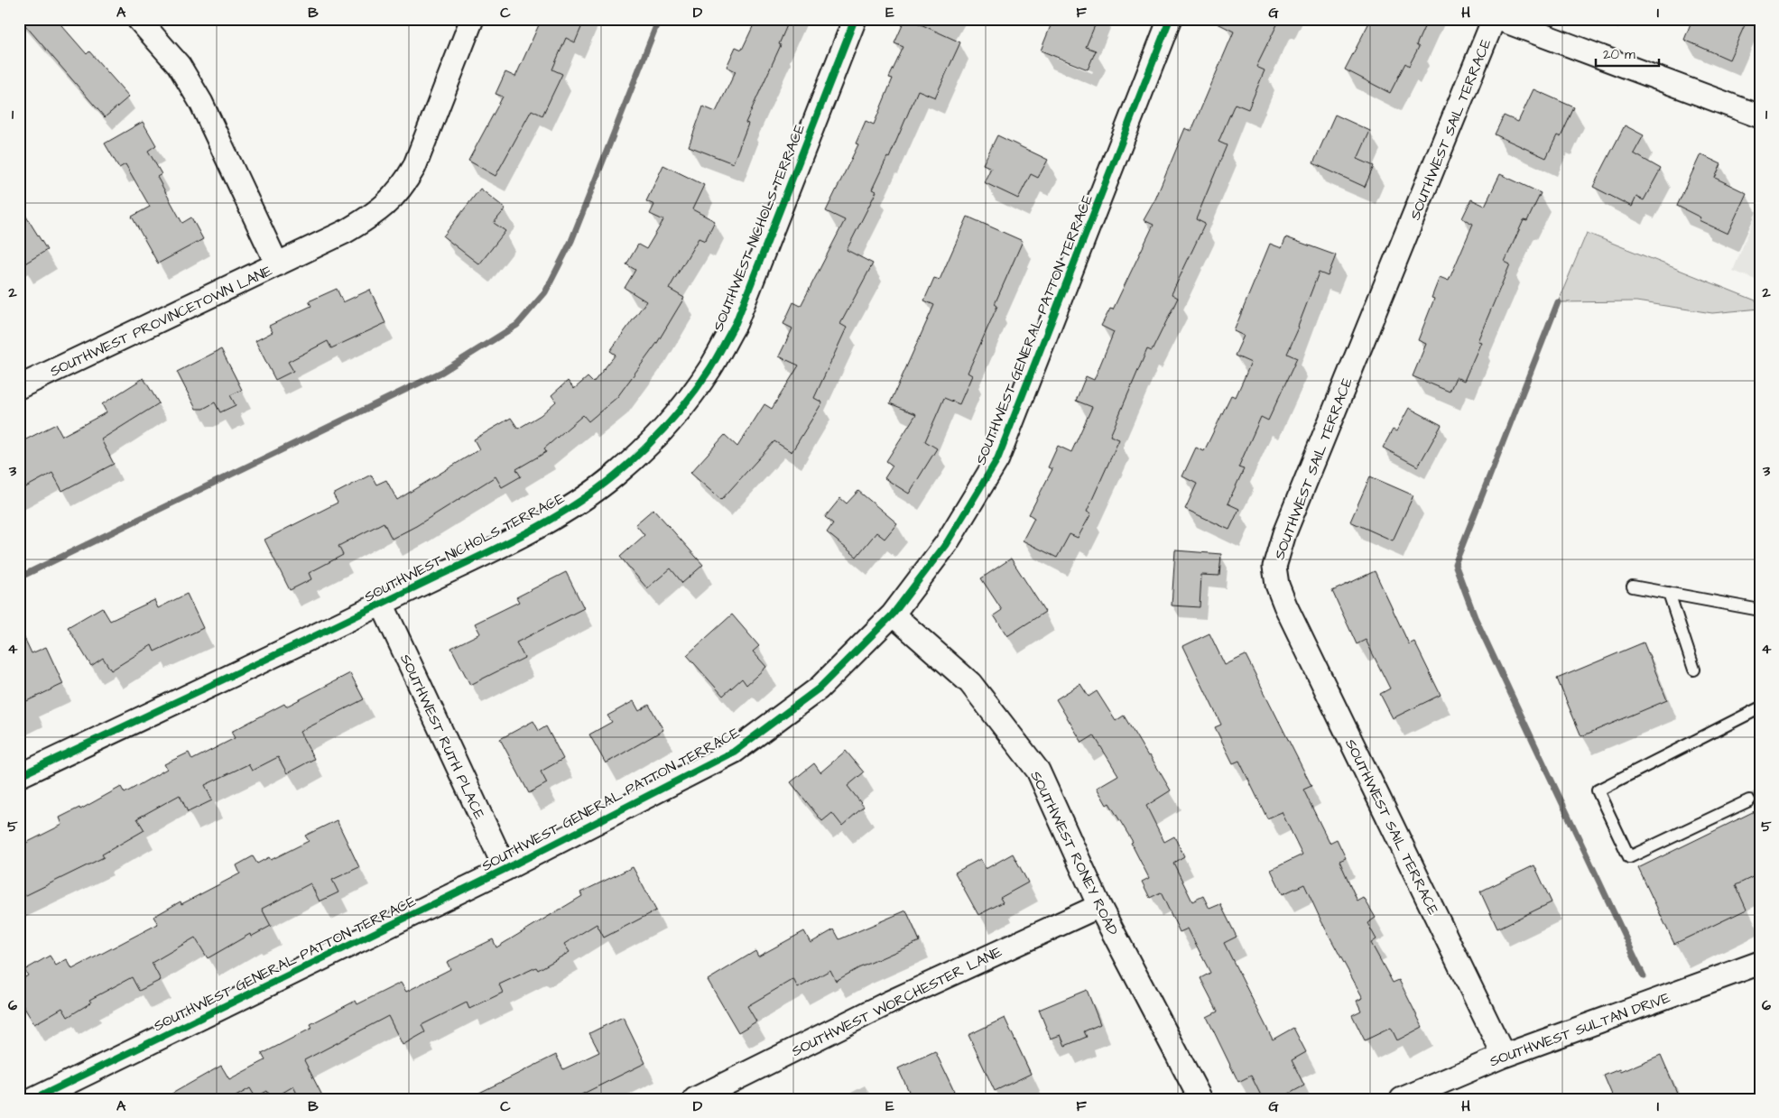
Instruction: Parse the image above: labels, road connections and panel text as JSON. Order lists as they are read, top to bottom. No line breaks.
{"streets":{"street":["SOUTHWEST SAIL TERRACE","SOUTHWEST NICHOLS TERRACE","SOUTHWEST PROVINCETOWN LANE","SOUTHWEST GENERAL PATTON TERRACE","SOUTHWEST RUTH PLACE","SOUTHWEST RONEY ROAD","SOUTHWEST WORCHESTER LANE","SOUTHWEST SULTAN DRIVE"]},"crossings":[["SOUTHWEST SAIL TERRACE","SOUTHWEST SULTAN DRIVE"],["SOUTHWEST NICHOLS TERRACE","SOUTHWEST RUTH PLACE"],["SOUTHWEST GENERAL PATTON TERRACE","SOUTHWEST RUTH PLACE"],["SOUTHWEST GENERAL PATTON TERRACE","SOUTHWEST RONEY ROAD"],["SOUTHWEST RONEY ROAD","SOUTHWEST WORCHESTER LANE"]],"scale_bar":"20 m","grid":{"columns":["A","B","C","D","E","F","G","H","I"],"rows":["1","2","3","4","5","6"]}}
